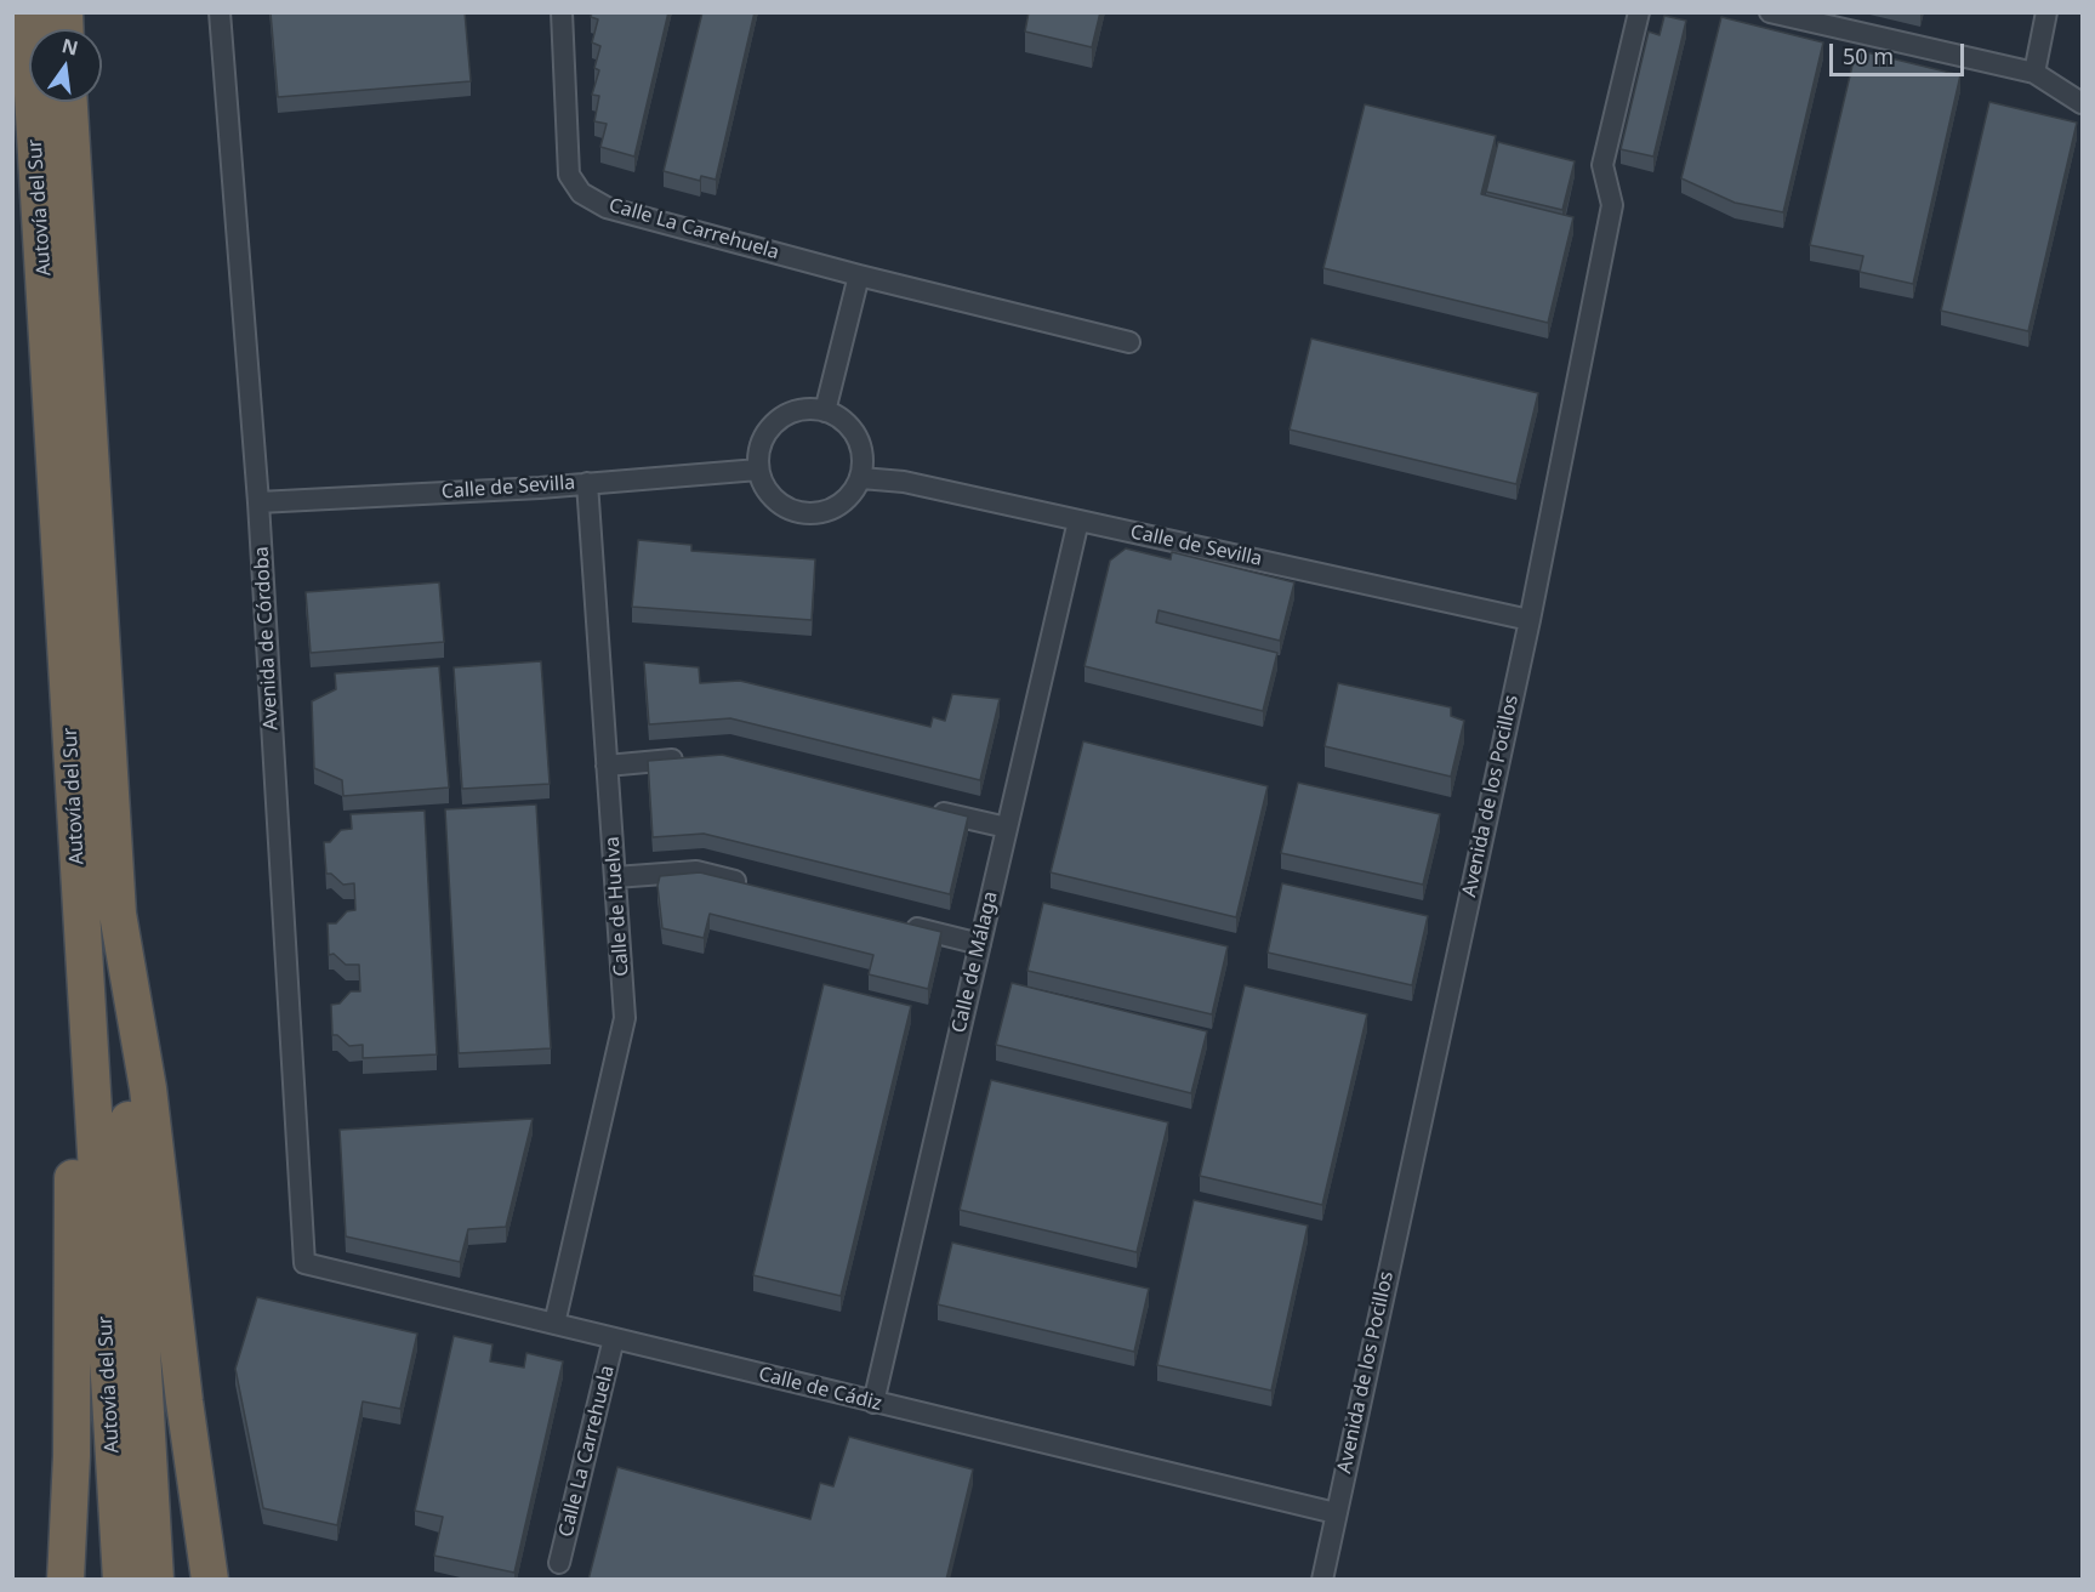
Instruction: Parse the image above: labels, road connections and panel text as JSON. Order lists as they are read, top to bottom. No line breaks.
{"streets":{"highway":["Autovía del Sur"],"street":["Calle La Carrehuela","Calle de Sevilla","Avenida de Córdoba","Avenida de los Pocillos","Calle de Huelva","Calle de Málaga","Calle de Cádiz"]},"crossings":[["Calle La Carrehuela","Calle de Cádiz"],["Calle de Sevilla","Avenida de Córdoba"],["Calle de Sevilla","Avenida de los Pocillos"],["Calle de Sevilla","Calle de Huelva"],["Calle de Sevilla","Calle de Málaga"],["Avenida de Córdoba","Calle de Cádiz"],["Avenida de los Pocillos","Calle de Cádiz"],["Calle de Huelva","Calle de Cádiz"],["Calle de Málaga","Calle de Cádiz"]],"scale_bar":"50 m","north":"top"}
